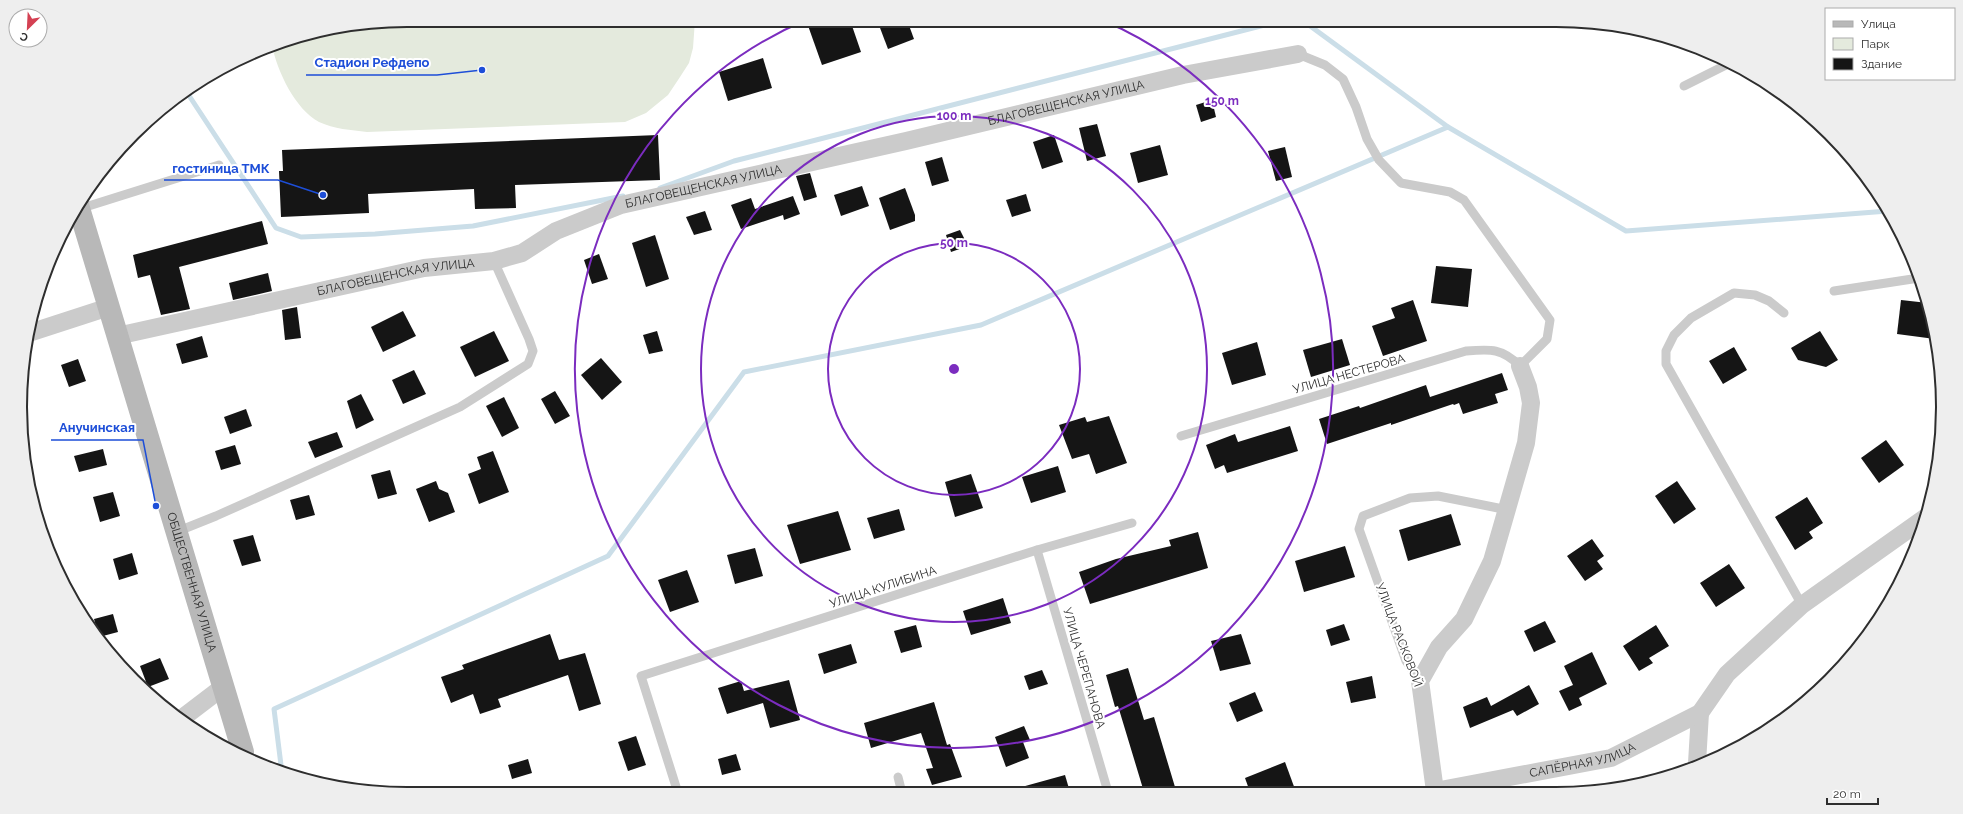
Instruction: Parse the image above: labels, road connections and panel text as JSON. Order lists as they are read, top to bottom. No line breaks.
{"streets":{"main road":["ОБЩЕСТВЕННАЯ УЛИЦА"],"street":["БЛАГОВЕЩЕНСКАЯ УЛИЦА","УЛИЦА РАСКОВОЙ","САПЁРНАЯ УЛИЦА"],"lane":["УЛИЦА НЕСТЕРОВА","УЛИЦА КУЛИБИНА","УЛИЦА ЧЕРЕПАНОВА"]},"crossings":[["БЛАГОВЕЩЕНСКАЯ УЛИЦА","ОБЩЕСТВЕННАЯ УЛИЦА"],["УЛИЦА КУЛИБИНА","УЛИЦА ЧЕРЕПАНОВА"]],"places":["Стадион Рефдепо","гостиница ТМК","Анучинская"],"legend":["Улица","Парк","Здание"],"scale_bar":"20 m","north":"bottom left","rings":["150 m","100 m","50 m"]}
